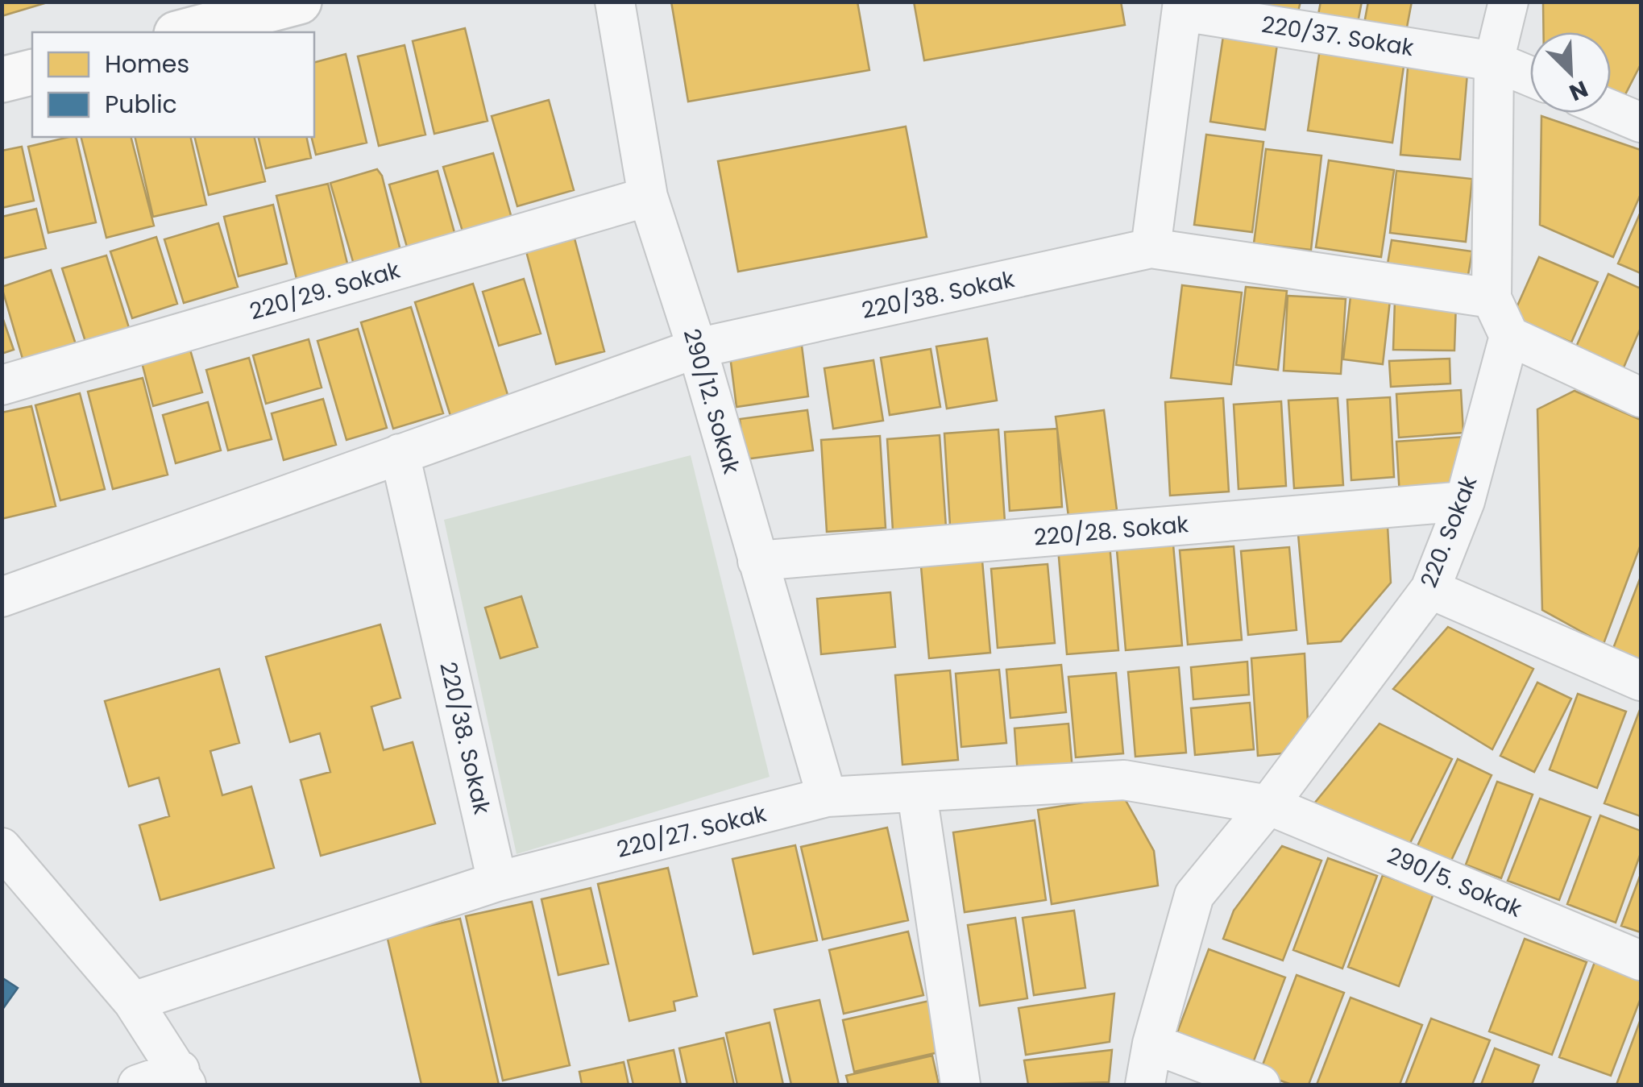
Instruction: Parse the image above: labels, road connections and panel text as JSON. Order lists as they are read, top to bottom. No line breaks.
{"streets":{"street":["220/37. Sokak","220/29. Sokak","220/38. Sokak","290/12. Sokak","220/28. Sokak","220. Sokak","220/27. Sokak","290/5. Sokak"]},"crossings":[["220/29. Sokak","290/12. Sokak"],["220/38. Sokak","290/12. Sokak"],["220/38. Sokak","220/27. Sokak"],["290/12. Sokak","220/28. Sokak"],["290/12. Sokak","220/27. Sokak"],["220/28. Sokak","220. Sokak"],["220. Sokak","220/27. Sokak"],["220. Sokak","290/5. Sokak"],["220/27. Sokak","290/5. Sokak"]],"legend":["Homes","Public"],"north":"bottom right"}
